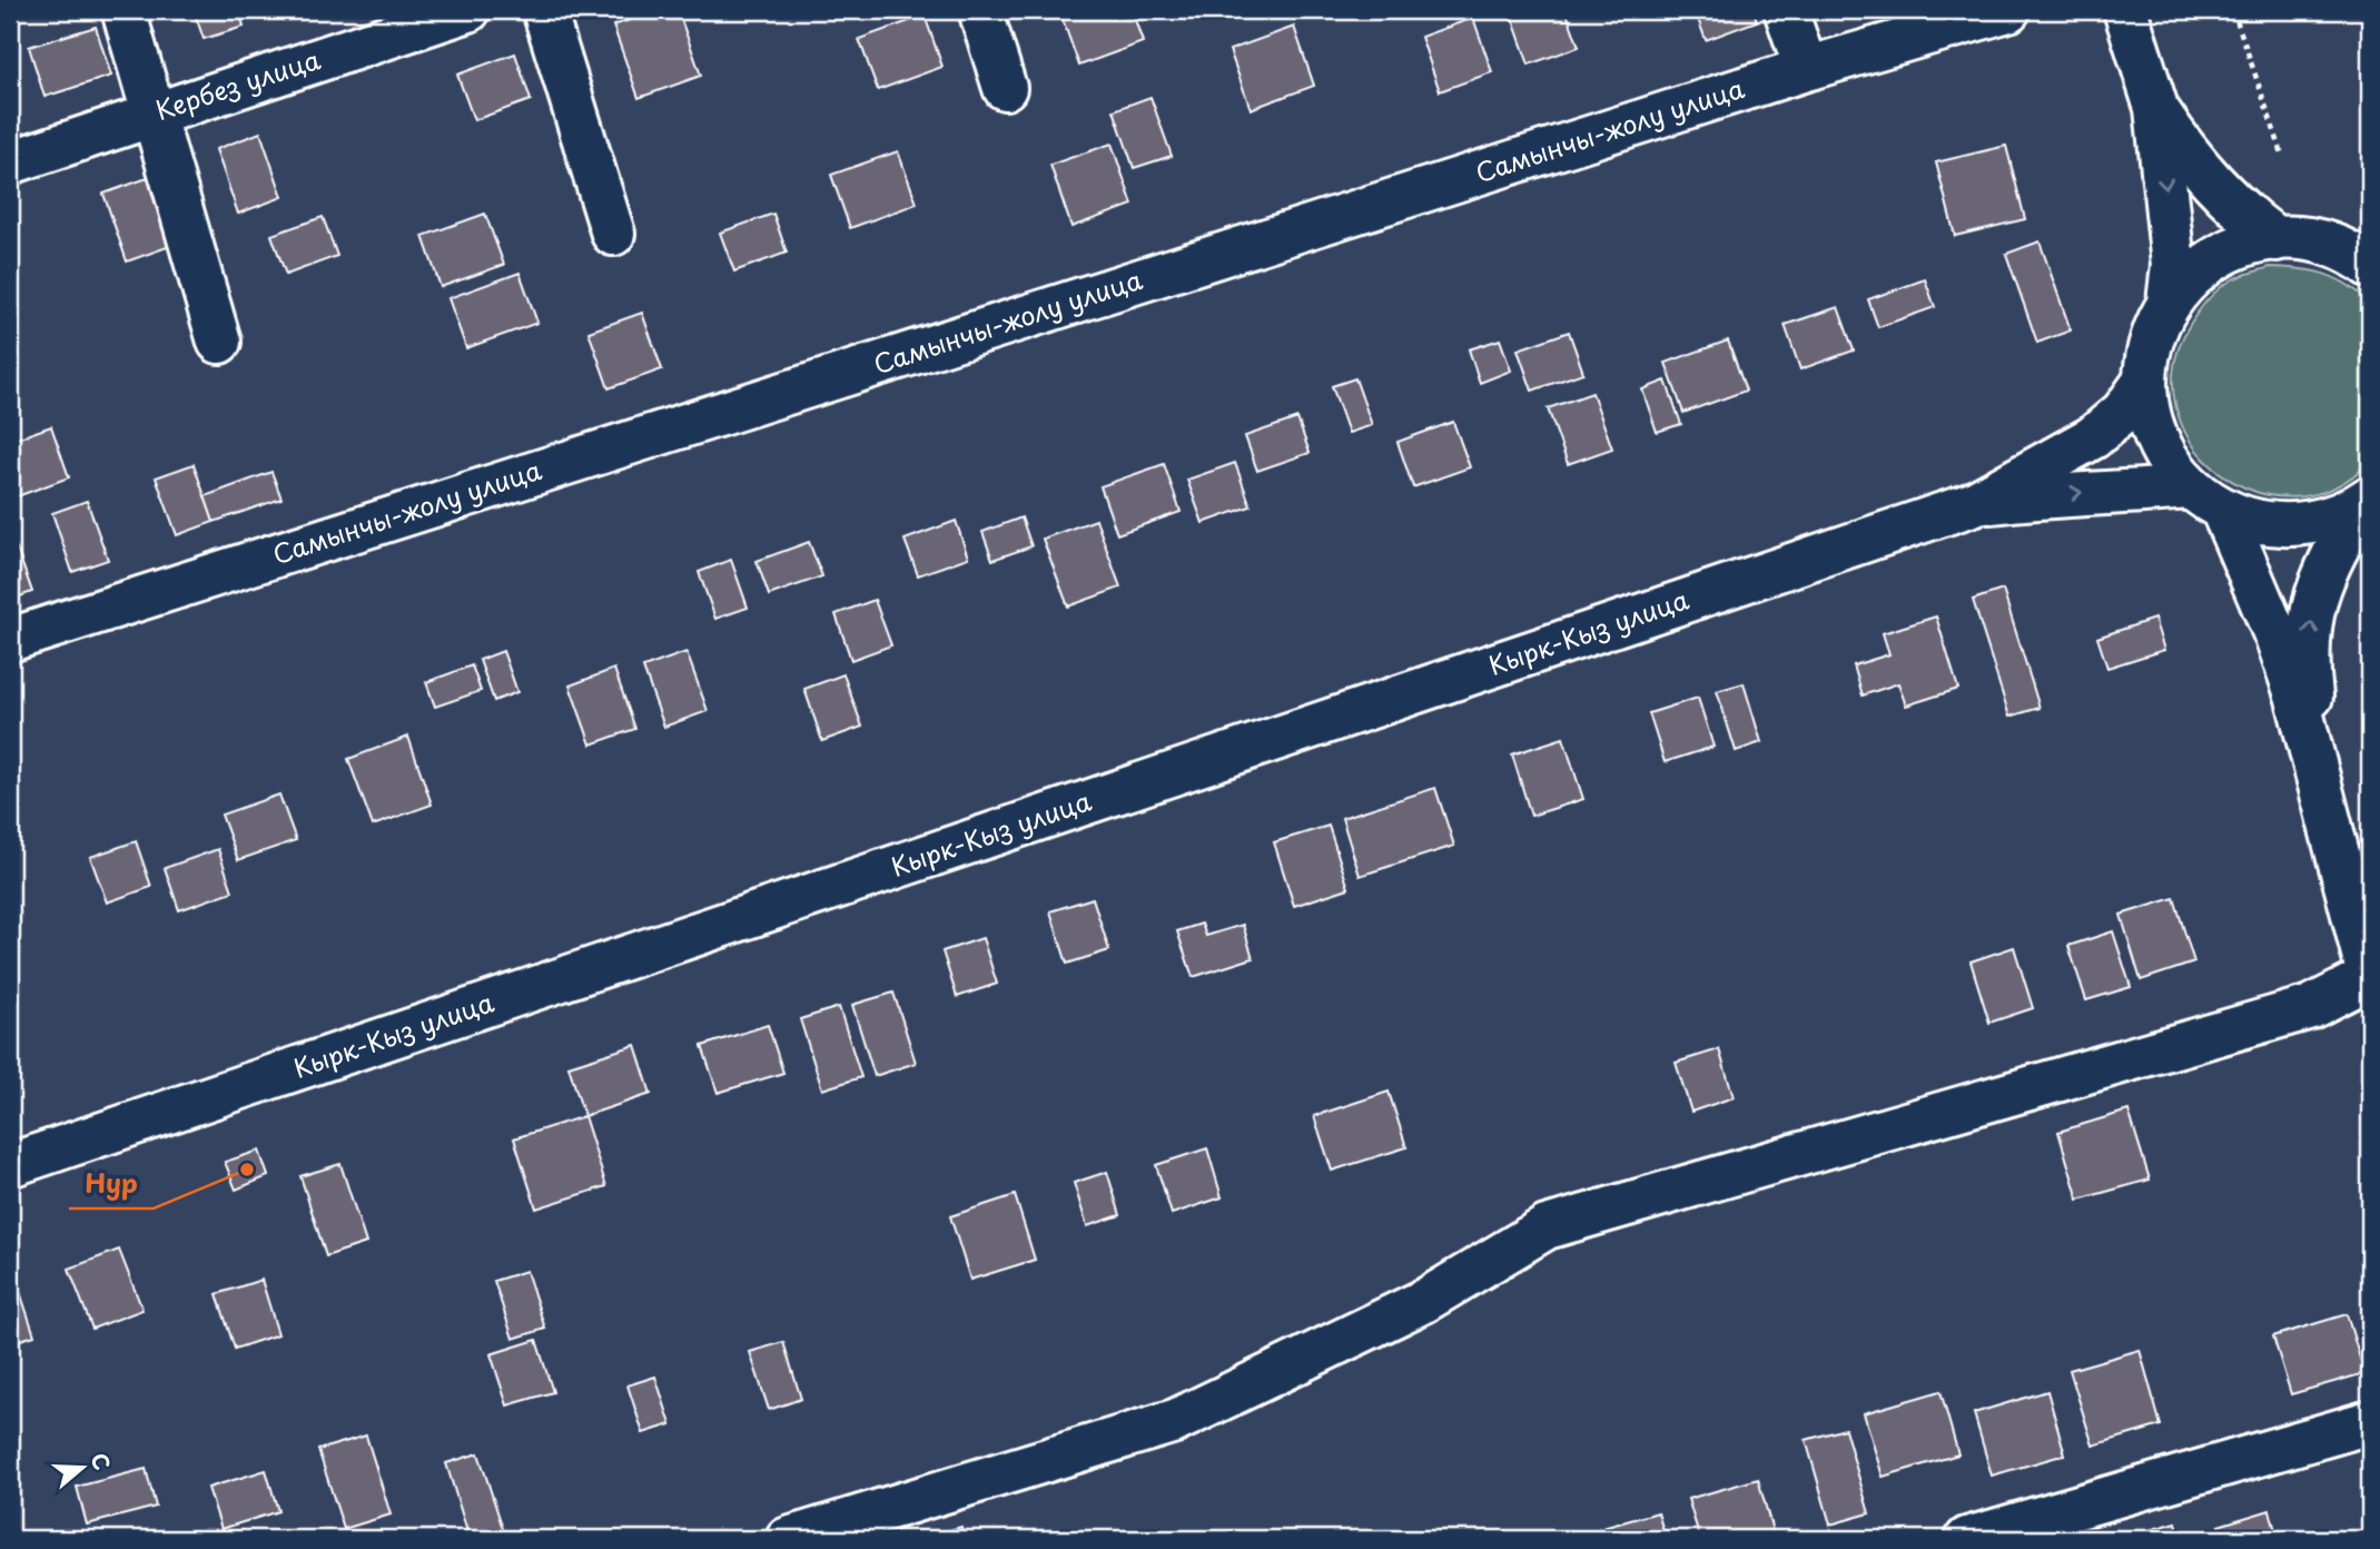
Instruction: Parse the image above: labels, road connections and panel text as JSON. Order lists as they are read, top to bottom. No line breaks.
{"streets":{"street":["Кербез улица","Самынчы-жолу улица","Кырк-Кыз улица"]},"places":["Нур"],"north":"right"}
